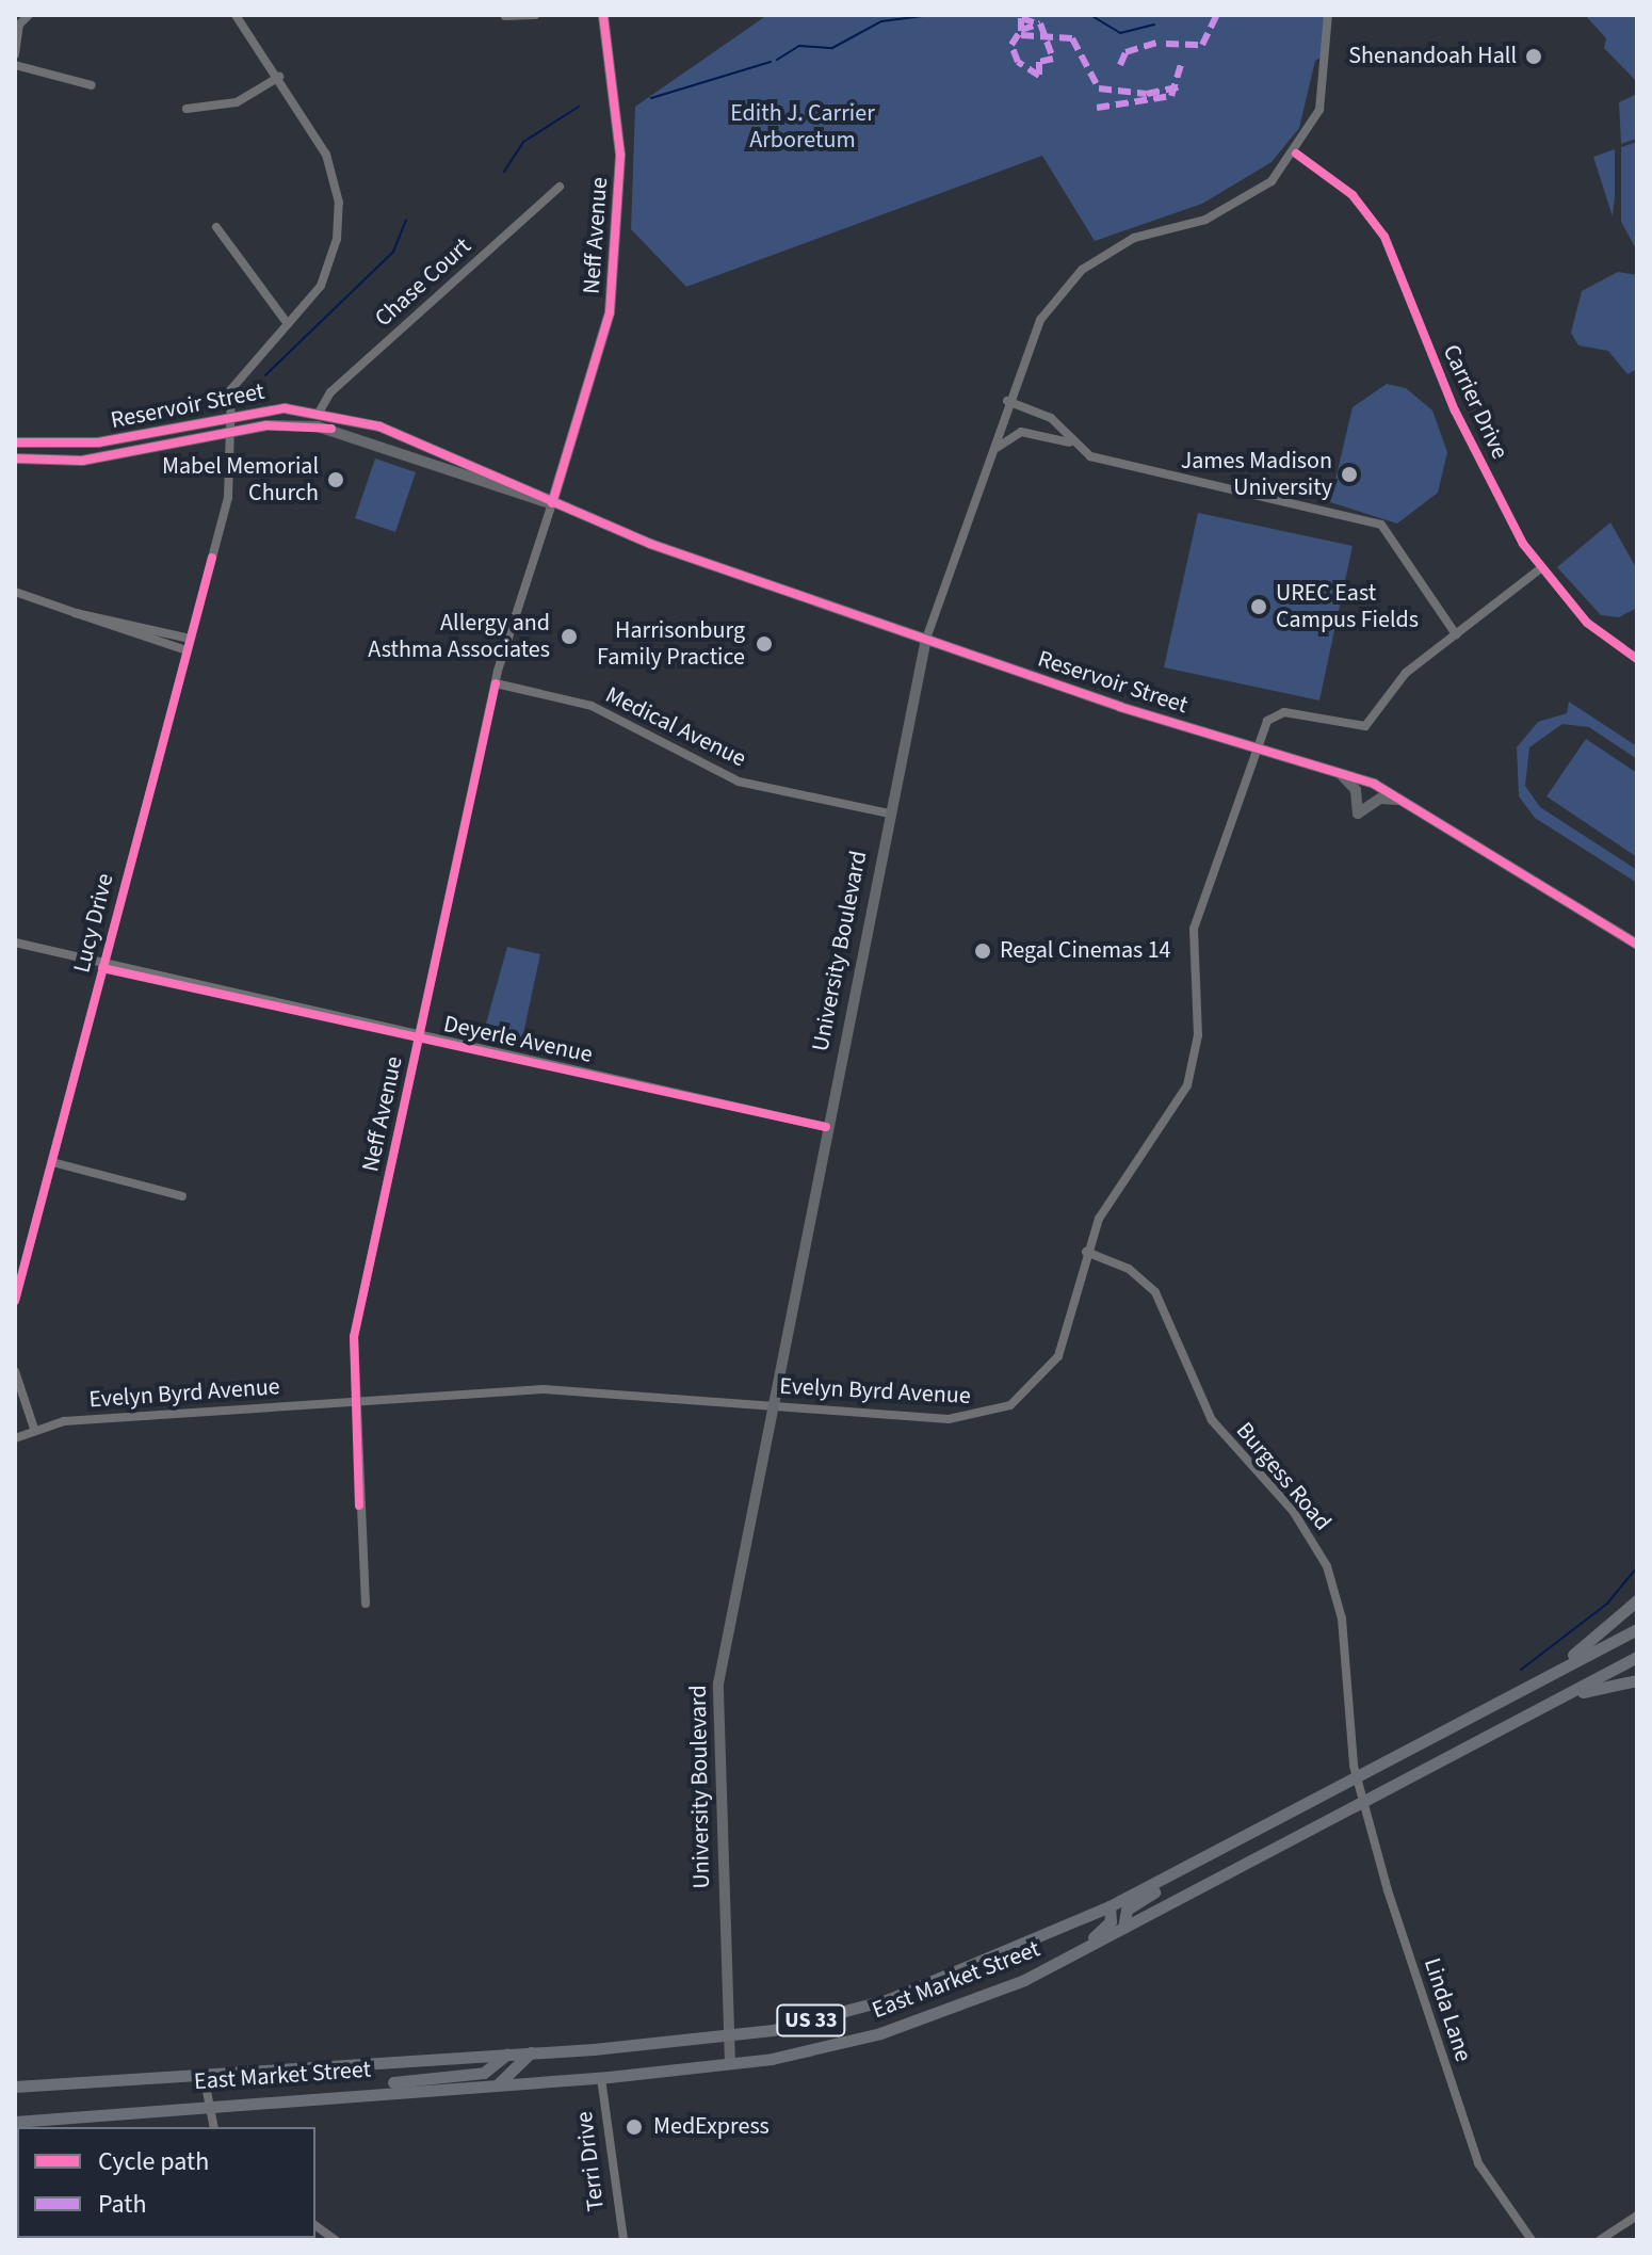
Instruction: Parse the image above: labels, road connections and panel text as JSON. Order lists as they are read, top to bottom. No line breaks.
{"streets":{"highway":["East Market Street","US 33"],"main road":["Neff Avenue","Reservoir Street","University Boulevard"],"street":["Chase Court","Carrier Drive","Medical Avenue","Lucy Drive","Deyerle Avenue","Evelyn Byrd Avenue","Burgess Road","Linda Lane","Terri Drive"]},"crossings":[["Neff Avenue","Reservoir Street"],["Neff Avenue","Medical Avenue"],["Neff Avenue","Deyerle Avenue"],["Neff Avenue","Evelyn Byrd Avenue"],["Chase Court","Reservoir Street"],["Carrier Drive","University Boulevard"],["Reservoir Street","Lucy Drive"],["Reservoir Street","University Boulevard"],["Reservoir Street","Evelyn Byrd Avenue"],["Medical Avenue","University Boulevard"],["Lucy Drive","Deyerle Avenue"],["University Boulevard","Deyerle Avenue"],["University Boulevard","Evelyn Byrd Avenue"],["University Boulevard","East Market Street"],["Evelyn Byrd Avenue","Burgess Road"],["Burgess Road","East Market Street"],["Burgess Road","Linda Lane"],["East Market Street","Linda Lane"],["East Market Street","Terri Drive"]],"parks":["Edith J. Carrier Arboretum"],"places":["Shenandoah Hall","James Madison University","Mabel Memorial Church","UREC East Campus Fields","Allergy and Asthma Associates","Harrisonburg Family Practice","Regal Cinemas 14","MedExpress"],"legend":["Cycle path","Path"]}
